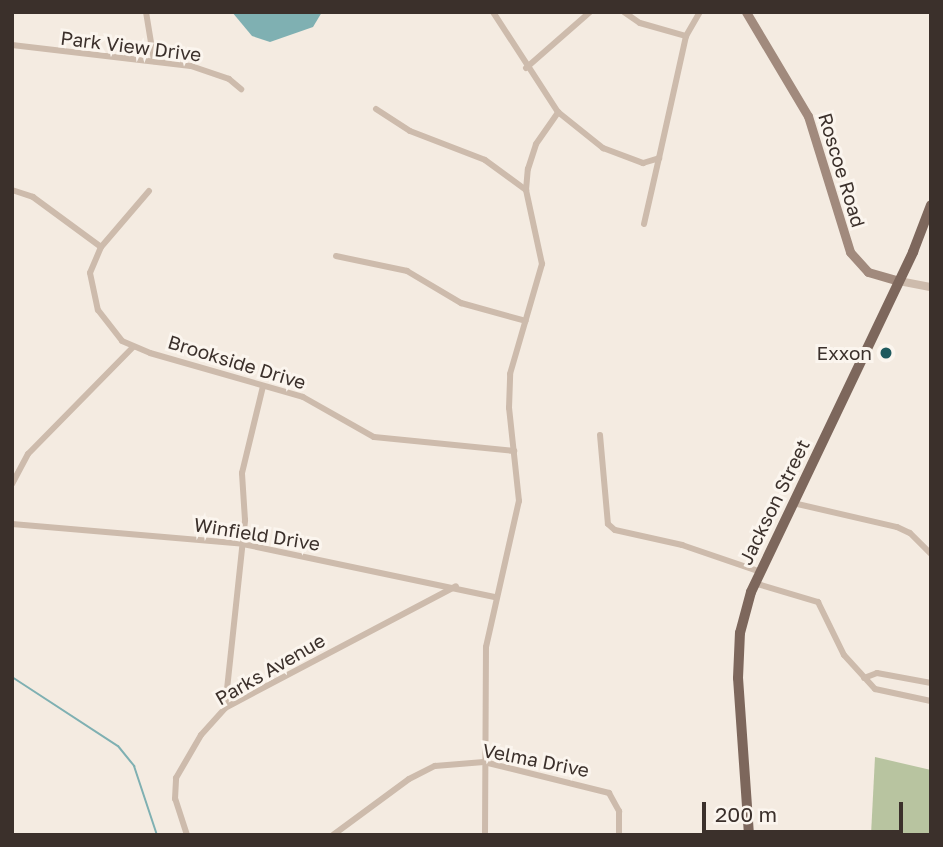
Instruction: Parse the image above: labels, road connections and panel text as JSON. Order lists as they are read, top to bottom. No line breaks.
{"streets":{"main road":["Roscoe Road","Jackson Street"],"street":["Park View Drive","Brookside Drive","Winfield Drive","Parks Avenue","Velma Drive"]},"crossings":[["Roscoe Road","Jackson Street"],["Winfield Drive","Parks Avenue"]],"places":["Exxon"],"scale_bar":"200 m"}
